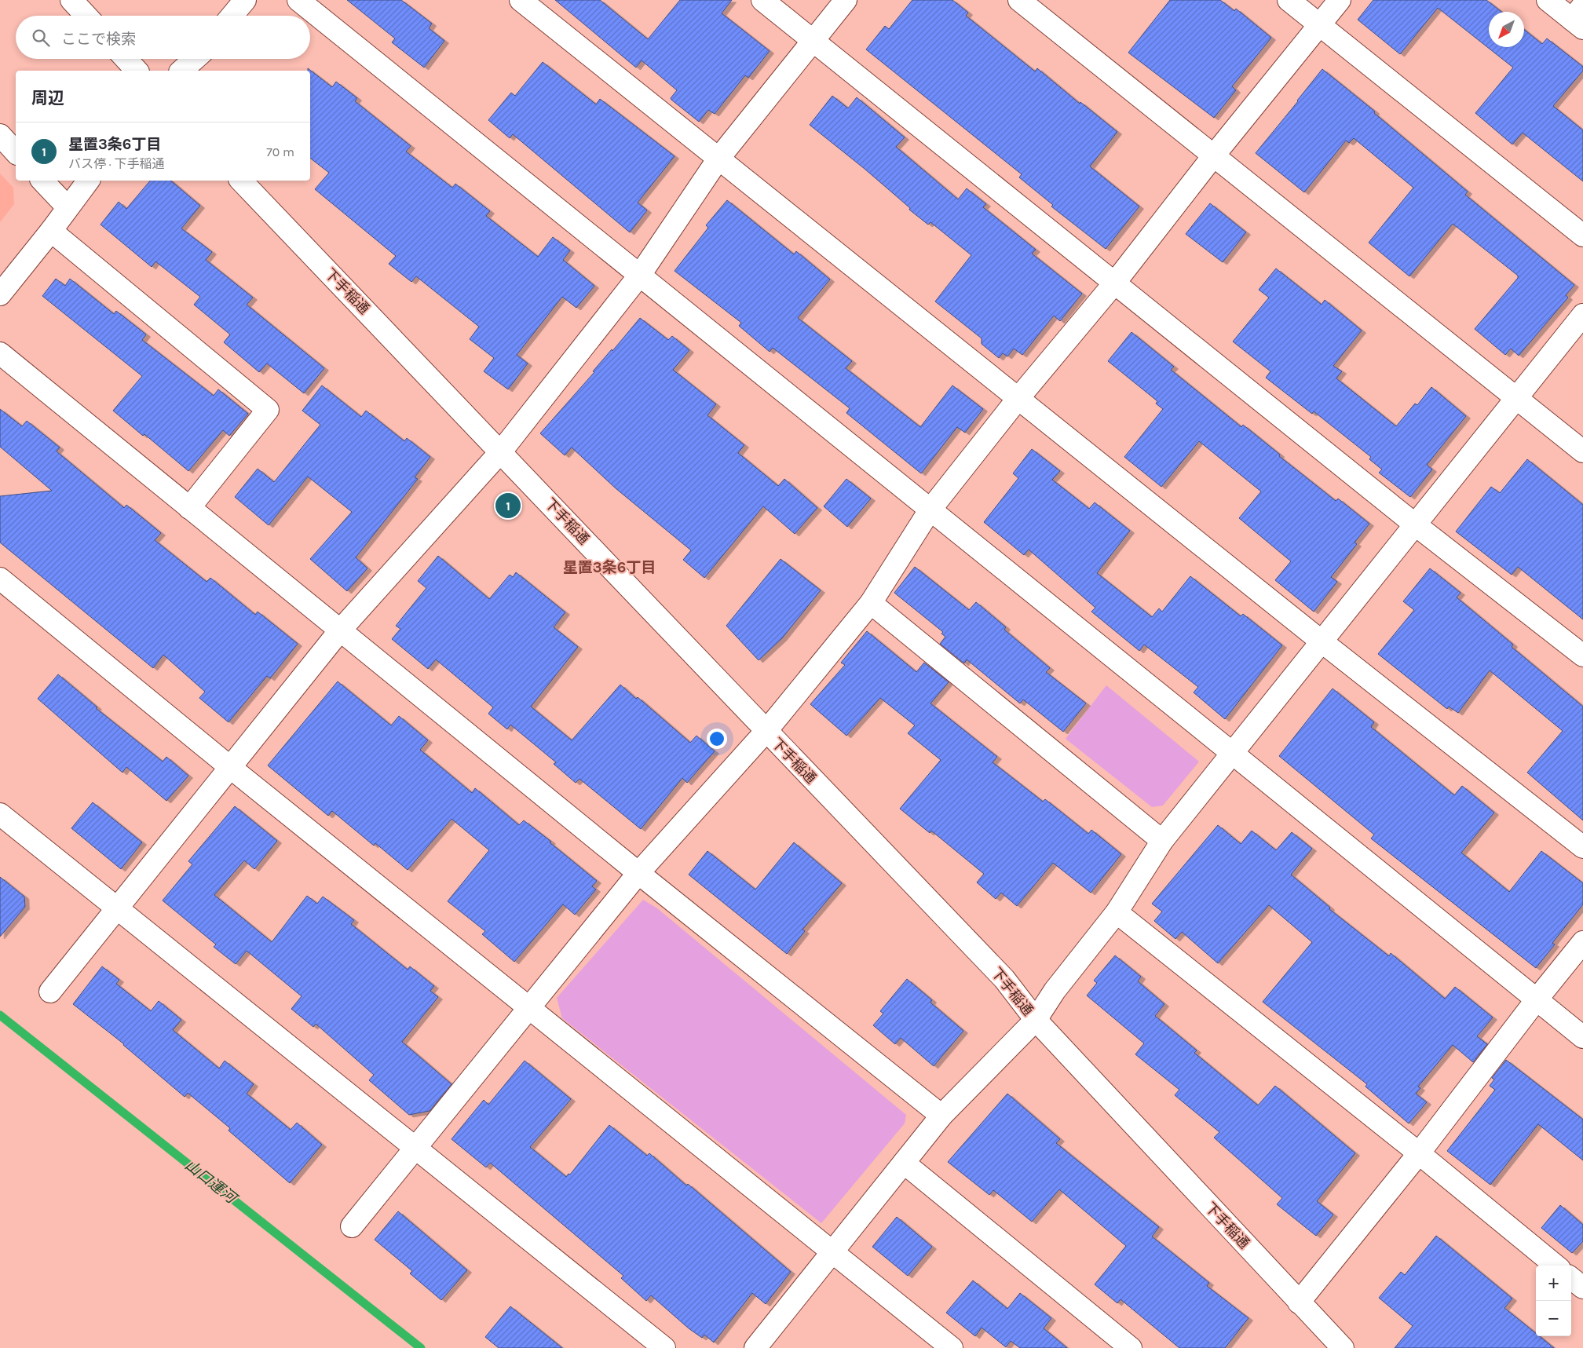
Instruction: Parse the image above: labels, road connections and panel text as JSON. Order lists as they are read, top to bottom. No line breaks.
{"streets":{"street":["下手稲通"]},"districts":["星置3条6丁目"],"water":["山口運河"],"north":"bottom left","page":{"search":"ここで検索","heading":"周辺","list":[{"mark":"1","name":"星置3条6丁目","note":"バス停 · 下手稲通","value":"70 m"}],"pins":"1","map_buttons":["+","−"]}}
